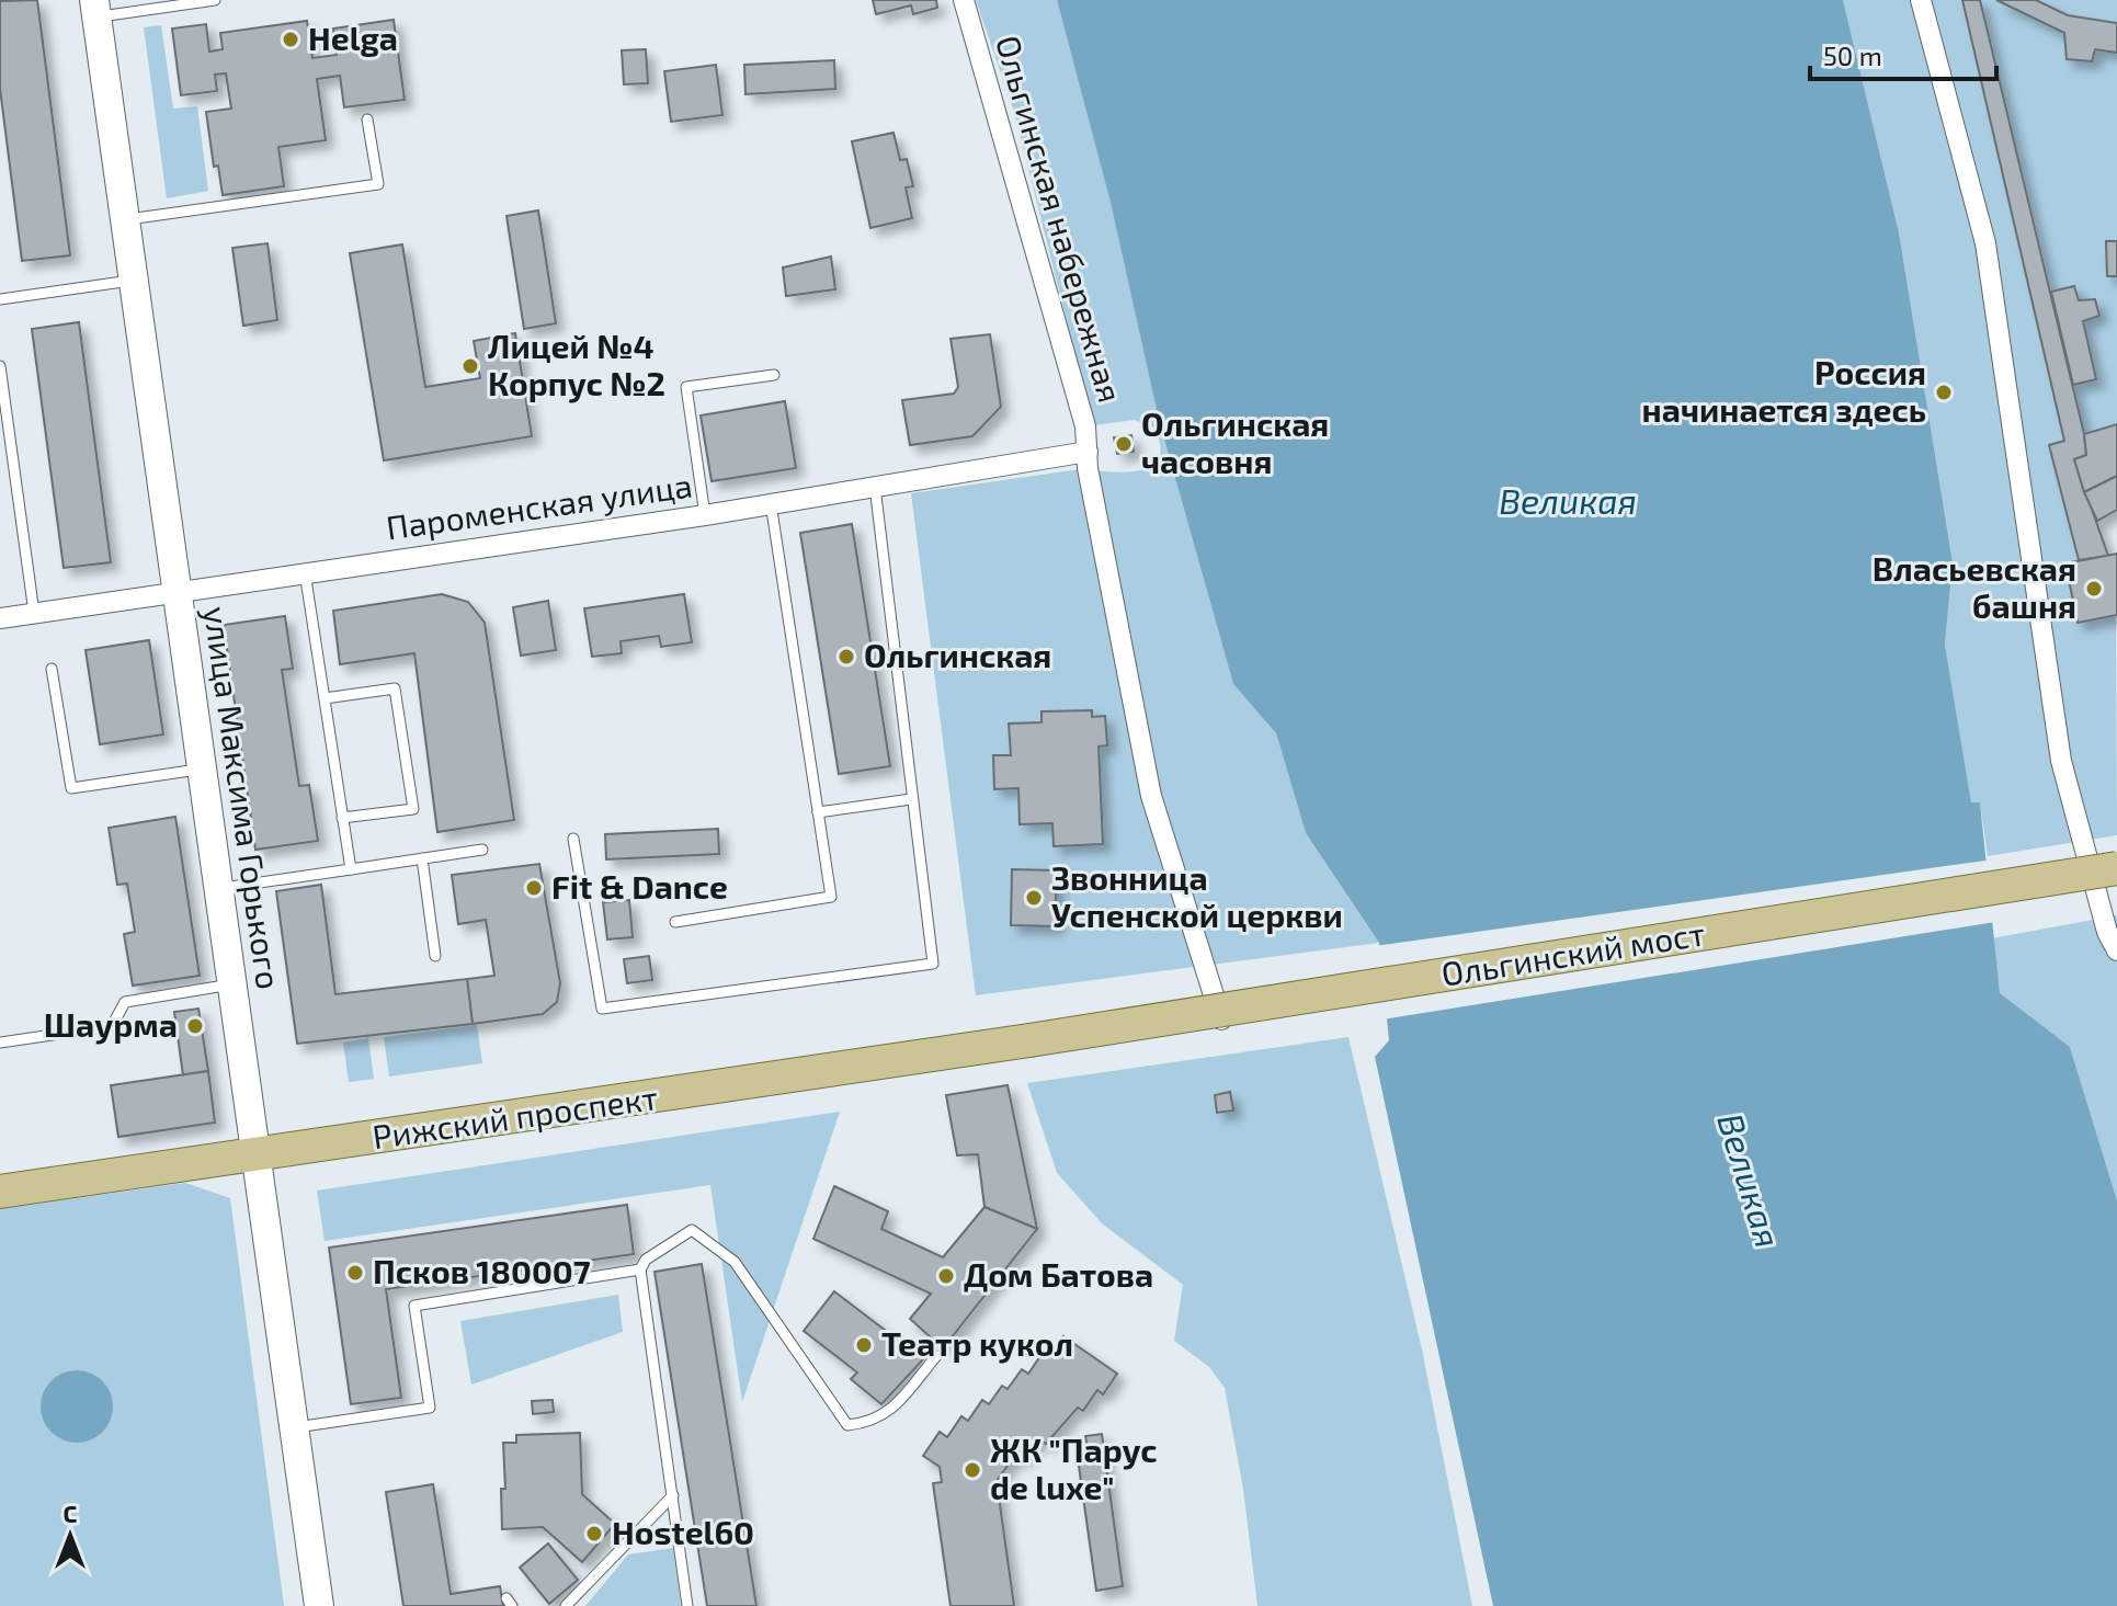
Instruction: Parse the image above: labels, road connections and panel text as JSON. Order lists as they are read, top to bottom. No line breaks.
{"streets":{"main road":["улица Максима Горького","Ольгинский мост","Рижский проспект"],"street":["Ольгинская набережная","Пароменская улица"]},"crossings":[["Ольгинская набережная","Пароменская улица"],["Пароменская улица","улица Максима Горького"],["улица Максима Горького","Рижский проспект"],["Ольгинский мост","Рижский проспект"]],"water":["Великая"],"places":["Helga","Лицей №4 Корпус №2","Россия начинается здесь","Ольгинская часовня","Власьевская башня","Ольгинская","Fit & Dance","Звонница Успенской церкви","Шаурма","Псков 180007","Дом Батова","Театр кукол","ЖК \"Парус de luxe\"","Hostel60"],"scale_bar":"50 m","north":"top"}
